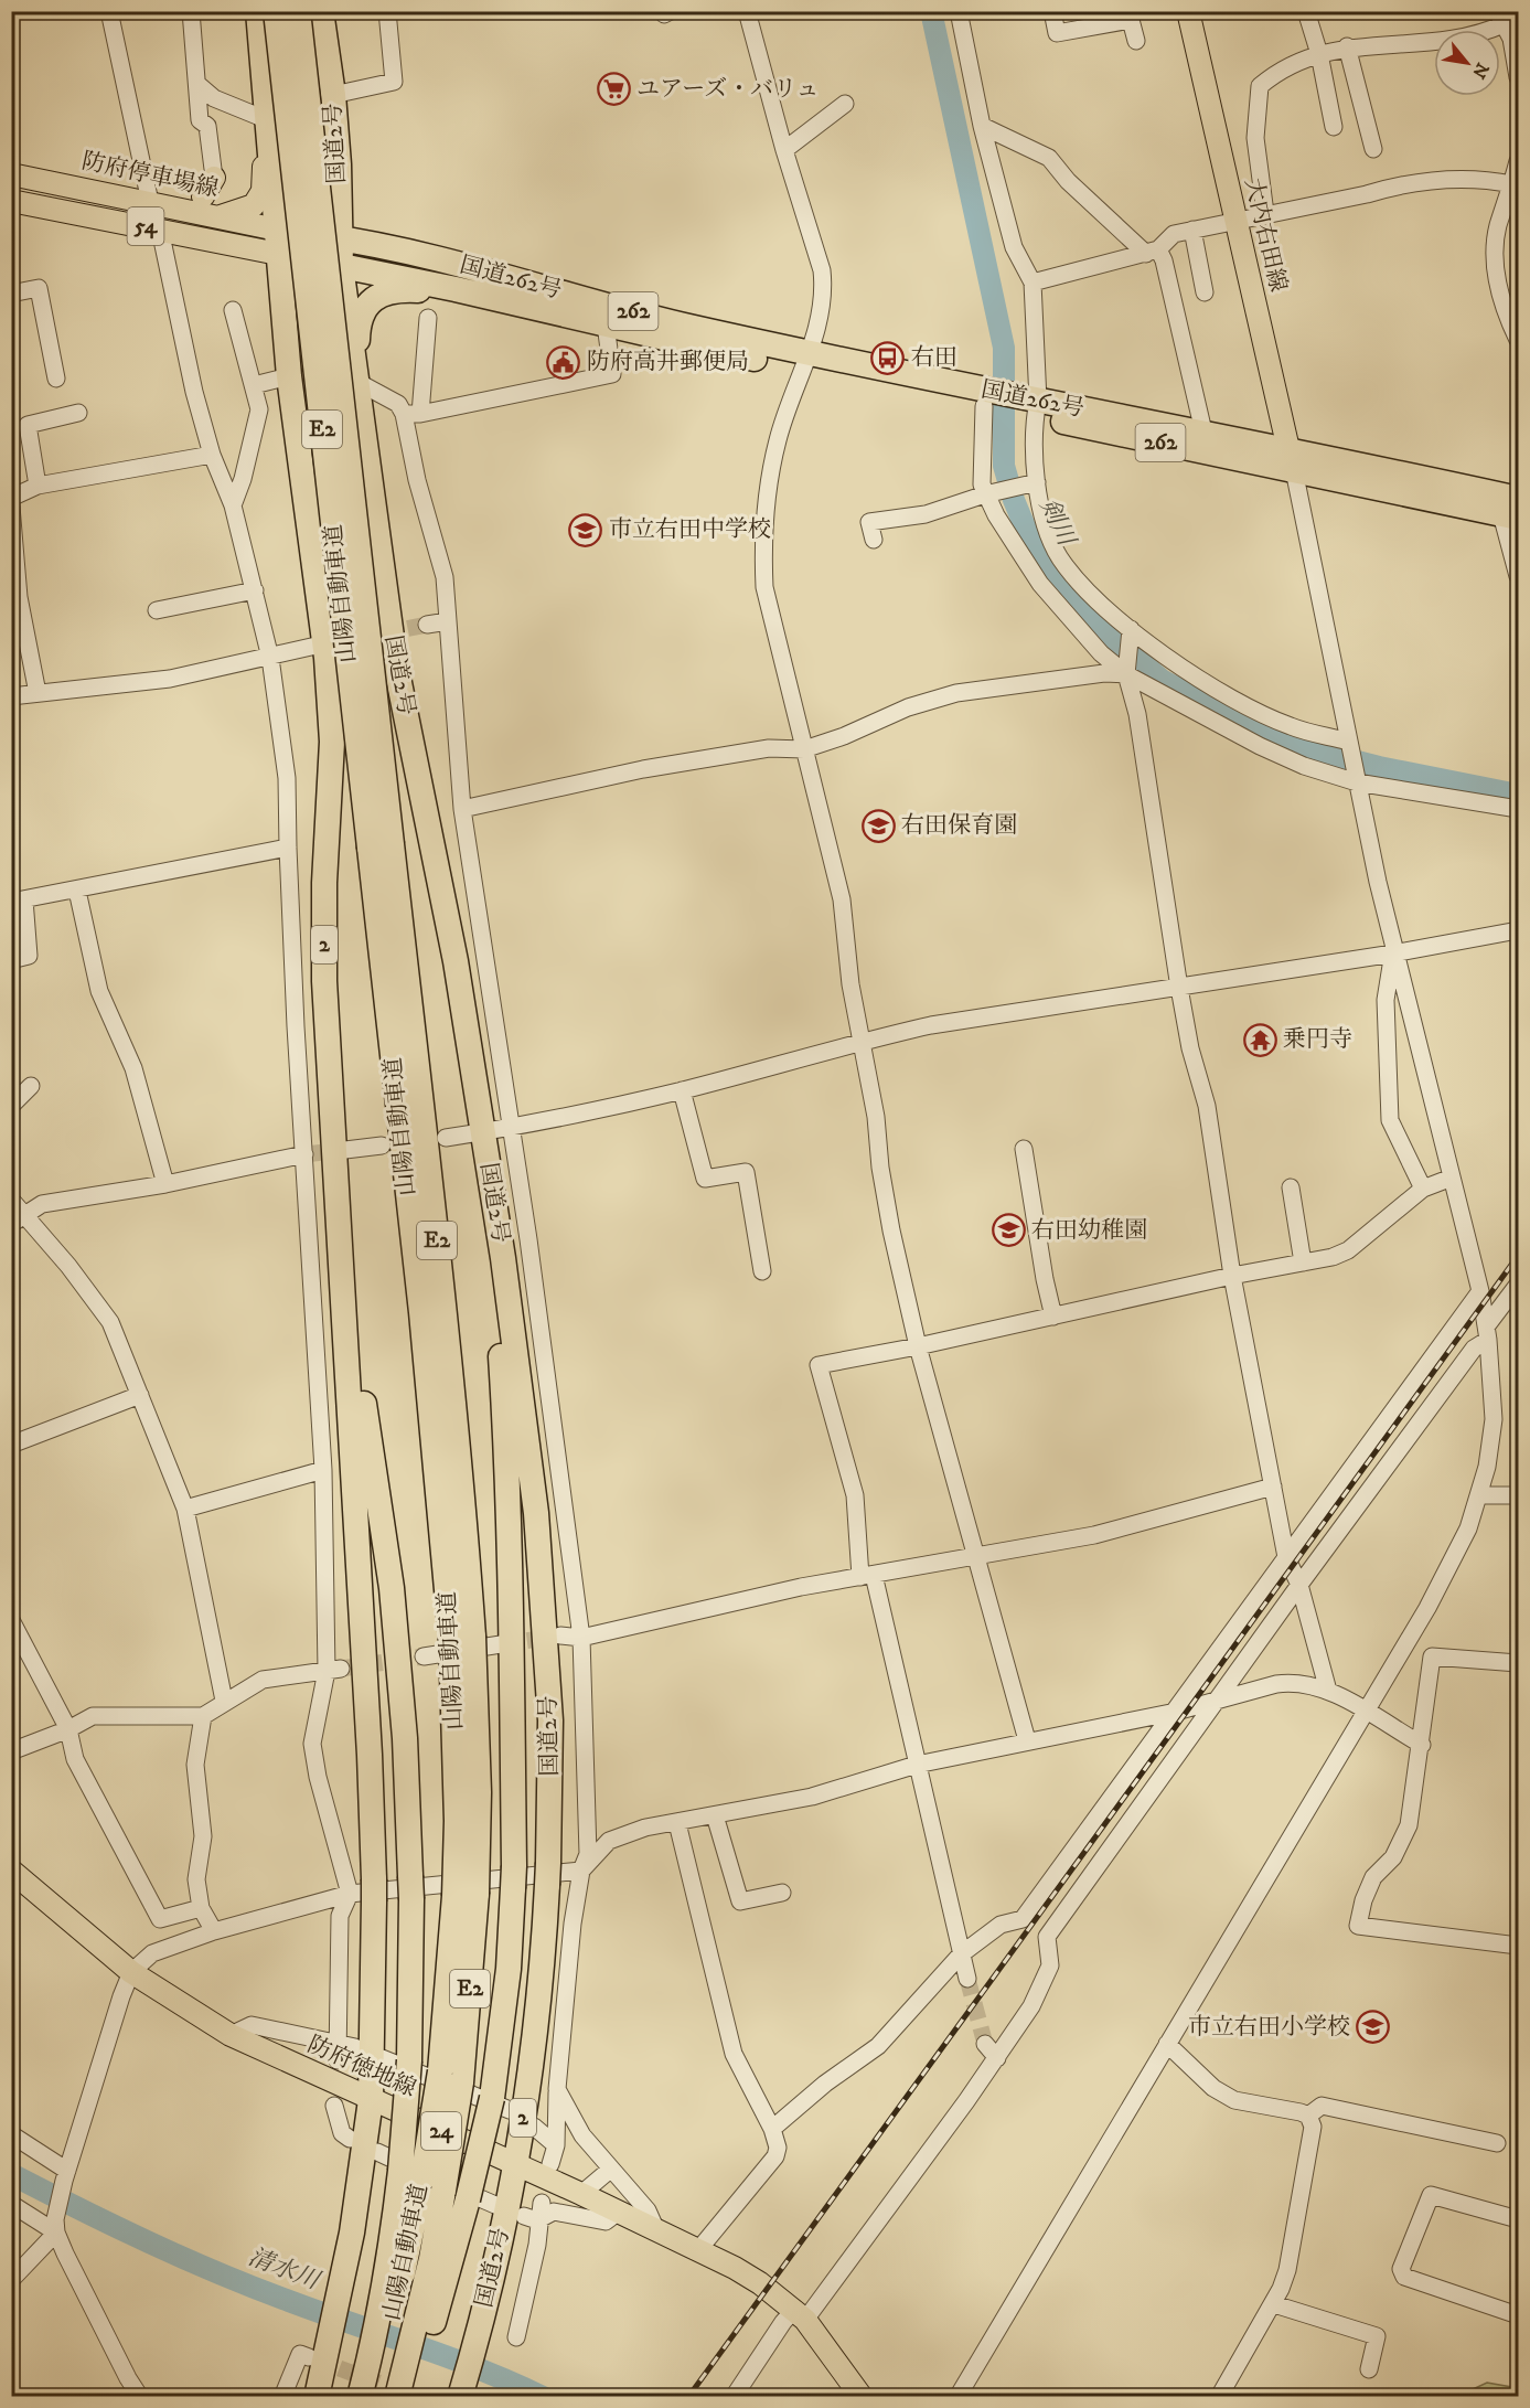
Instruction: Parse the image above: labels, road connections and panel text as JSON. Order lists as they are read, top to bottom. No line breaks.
{"streets":{"highway":["国道2号","国道262号","262","E2","山陽自動車道","2"],"main road":["防府停車場線","54","大内右田線","防府徳地線","24"]},"crossings":[["国道2号","国道262号"],["国道2号","防府徳地線"],["防府停車場線","54"],["防府停車場線","国道262号"],["防府停車場線","2"],["54","国道262号"],["54","2"],["大内右田線","国道262号"],["国道262号","2"],["2","防府徳地線"]],"water":["剣川","清水川"],"places":{"supermarket":["ユアーズ・バリュ"],"bus stop":["右田"],"public building":["防府高井郵便局"],"school or university":["市立右田中学校","右田保育園","右田幼稚園","市立右田小学校"],"temple":["乗円寺"]},"north":"bottom right"}
